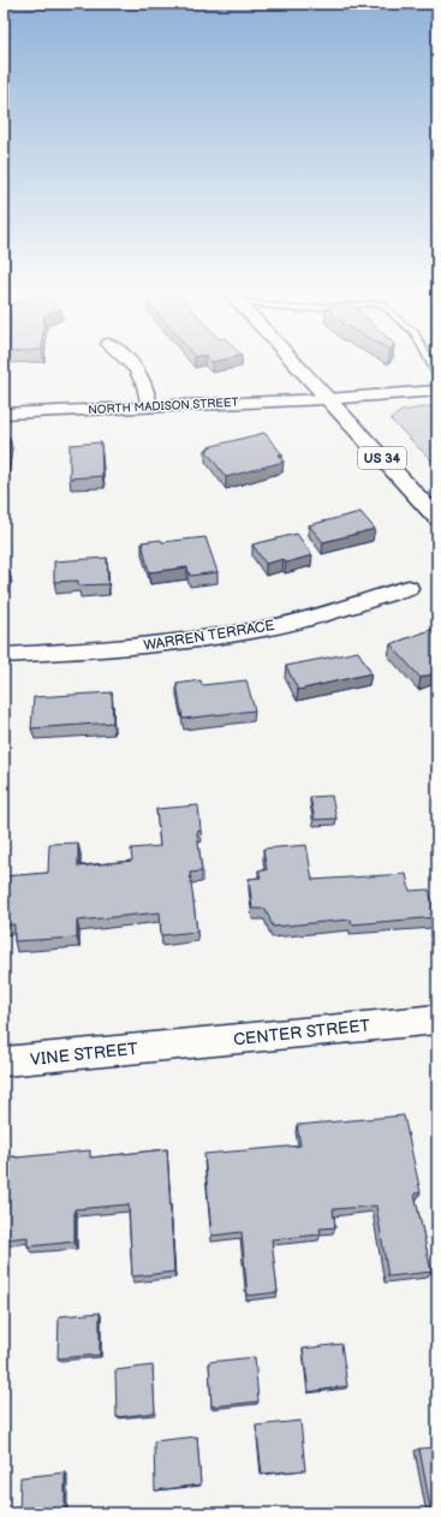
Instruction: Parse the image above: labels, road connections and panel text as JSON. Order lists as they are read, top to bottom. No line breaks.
{"streets":{"main road":["US 34"],"street":["NORTH MADISON STREET","WARREN TERRACE","CENTER STREET","VINE STREET"]},"crossings":[["NORTH MADISON STREET","US 34"],["CENTER STREET","VINE STREET"]]}
